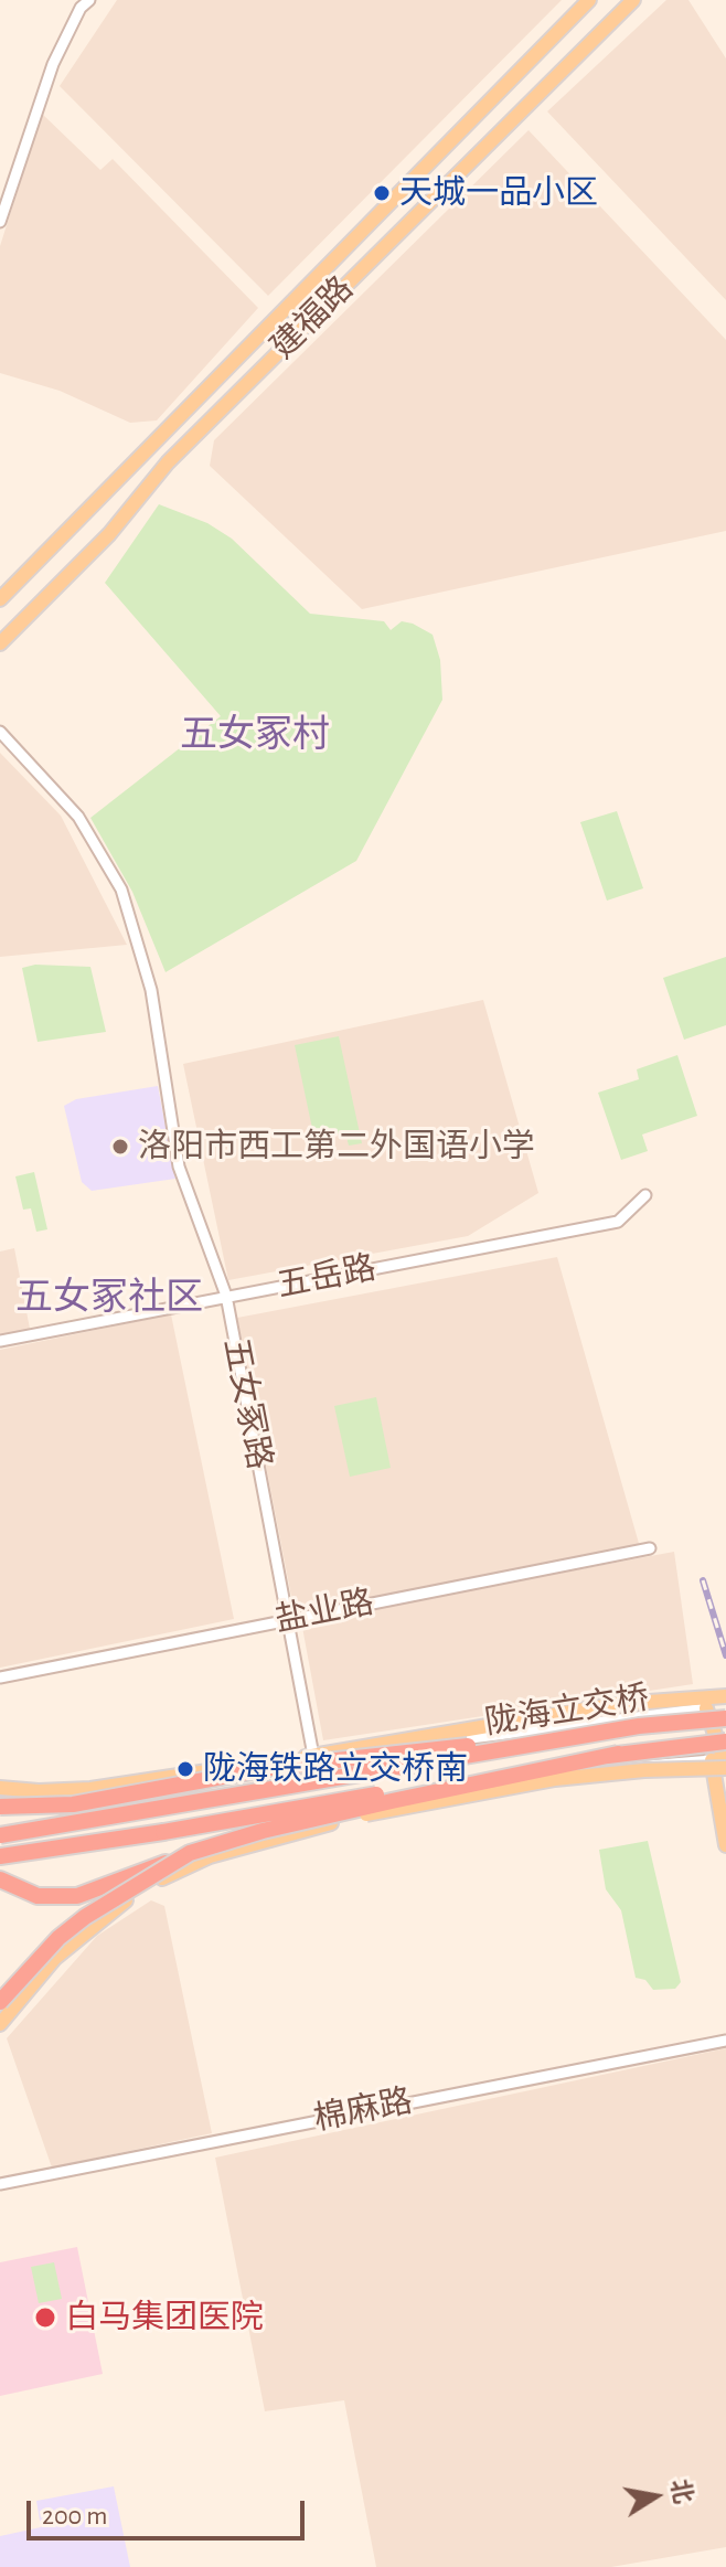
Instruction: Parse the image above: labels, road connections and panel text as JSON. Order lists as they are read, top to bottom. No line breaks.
{"streets":{"highway":["陇海立交桥"],"main road":["建福路"],"street":["五岳路","五女冢路","盐业路","棉麻路"]},"crossings":[["五岳路","五女冢路"],["五女冢路","盐业路"]],"districts":["五女冢村","五女冢社区"],"places":["天城一品小区","洛阳市西工第二外国语小学","陇海铁路立交桥南","白马集团医院"],"scale_bar":"200 m","north":"right"}
